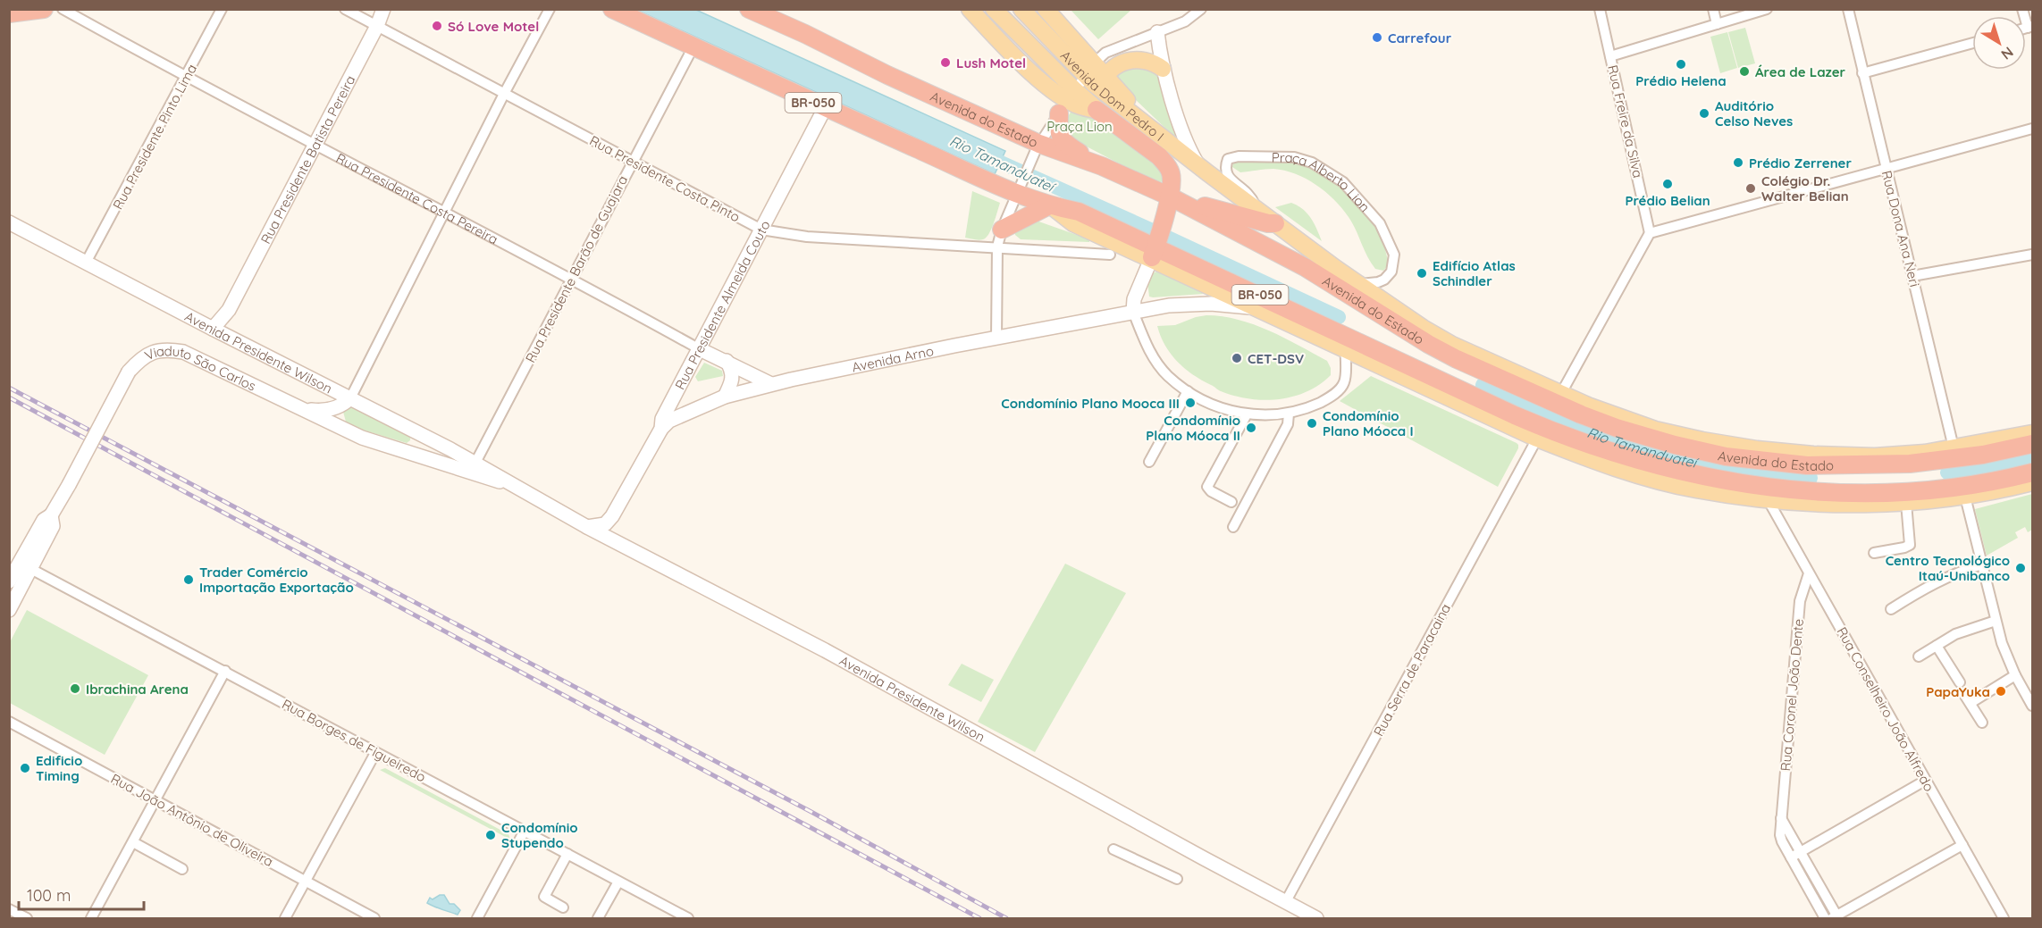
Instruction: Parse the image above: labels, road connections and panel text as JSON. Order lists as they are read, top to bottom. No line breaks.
{"streets":{"highway":["BR-050","Avenida do Estado"],"main road":["Avenida Dom Pedro I","Rua Presidente Batista Pereira","Praça Alberto Lion","Rua Presidente Costa Pereira","Rua Presidente Almeida Couto","Avenida Presidente Wilson","Avenida Arno","Viaduto São Carlos"],"street":["Rua Freire da Silva","Rua Presidente Pinto Lima","Rua Presidente Costa Pinto","Rua Dona Ana Neri","Rua Presidente Barão de Guajara","Rua Serra de Paracaina","Rua Coronel João Dente","Rua Conselheiro João Alfredo","Rua Borges de Figueiredo","Rua João Antônio de Oliveira"]},"crossings":[["Avenida Dom Pedro I","Praça Alberto Lion"],["Avenida do Estado","Praça Alberto Lion"],["Avenida do Estado","Rua Dona Ana Neri"],["Avenida do Estado","Rua Presidente Barão de Guajara"],["Avenida do Estado","Rua Presidente Almeida Couto"],["Avenida do Estado","Rua Serra de Paracaina"],["Avenida do Estado","Rua Conselheiro João Alfredo"],["Rua Presidente Pinto Lima","Rua Presidente Costa Pereira"],["Rua Presidente Pinto Lima","Avenida Presidente Wilson"],["Rua Presidente Batista Pereira","Rua Presidente Costa Pinto"],["Rua Presidente Batista Pereira","Rua Presidente Costa Pereira"],["Rua Presidente Batista Pereira","Avenida Presidente Wilson"],["Rua Presidente Costa Pinto","Rua Presidente Barão de Guajara"],["Rua Presidente Costa Pinto","Rua Presidente Almeida Couto"],["Rua Presidente Costa Pereira","Rua Presidente Barão de Guajara"],["Rua Presidente Costa Pereira","Rua Presidente Almeida Couto"],["Rua Presidente Costa Pereira","Avenida Arno"],["Rua Presidente Barão de Guajara","Avenida Presidente Wilson"],["Rua Presidente Almeida Couto","Avenida Presidente Wilson"],["Rua Presidente Almeida Couto","Avenida Arno"],["Avenida Presidente Wilson","Viaduto São Carlos"],["Avenida Presidente Wilson","Rua Serra de Paracaina"],["Viaduto São Carlos","Rua Borges de Figueiredo"],["Rua Coronel João Dente","Rua Conselheiro João Alfredo"]],"water":["Rio Tamanduateí"],"parks":["Praça Lion"],"places":["Só Love Motel","Carrefour","Lush Motel","Prédio Helena","Área de Lazer","Auditório Celso Neves","Prédio Zerrener","Prédio Belian","Colégio Dr. Walter Belian","Edifício Atlas Schindler","CET-DSV","Condomínio Plano Mooca III","Condomínio Plano Móoca I","Condomínio Plano Móoca II","Centro Tecnológico Itaú-Unibanco","Trader Comércio Importação Exportação","Ibrachina Arena","PapaYuka","Edificio Timing","Condomínio Stupendo"],"scale_bar":"100 m","north":"bottom right"}
